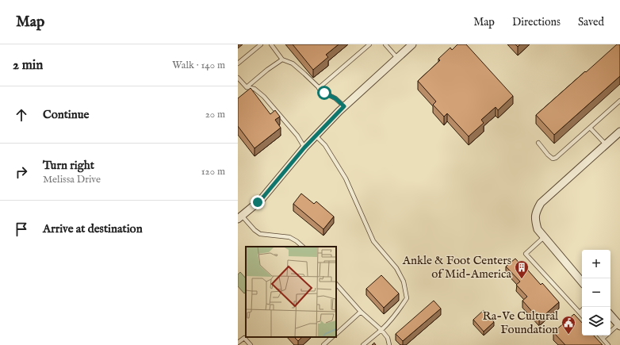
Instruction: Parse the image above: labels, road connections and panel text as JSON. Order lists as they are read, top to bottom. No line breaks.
{"places":{"building":["Ankle & Foot Centers of Mid-America"],"public building":["Ra-Ve Cultural Foundation"]},"page":{"header":"Map","nav":["Map","Directions","Saved"],"heading":["2 min","Walk · 140 m"],"list":[["Continue","20 m"],["Turn right","Melissa Drive","120 m"],"Arrive at destination"],"map_buttons":["+","−"]}}
